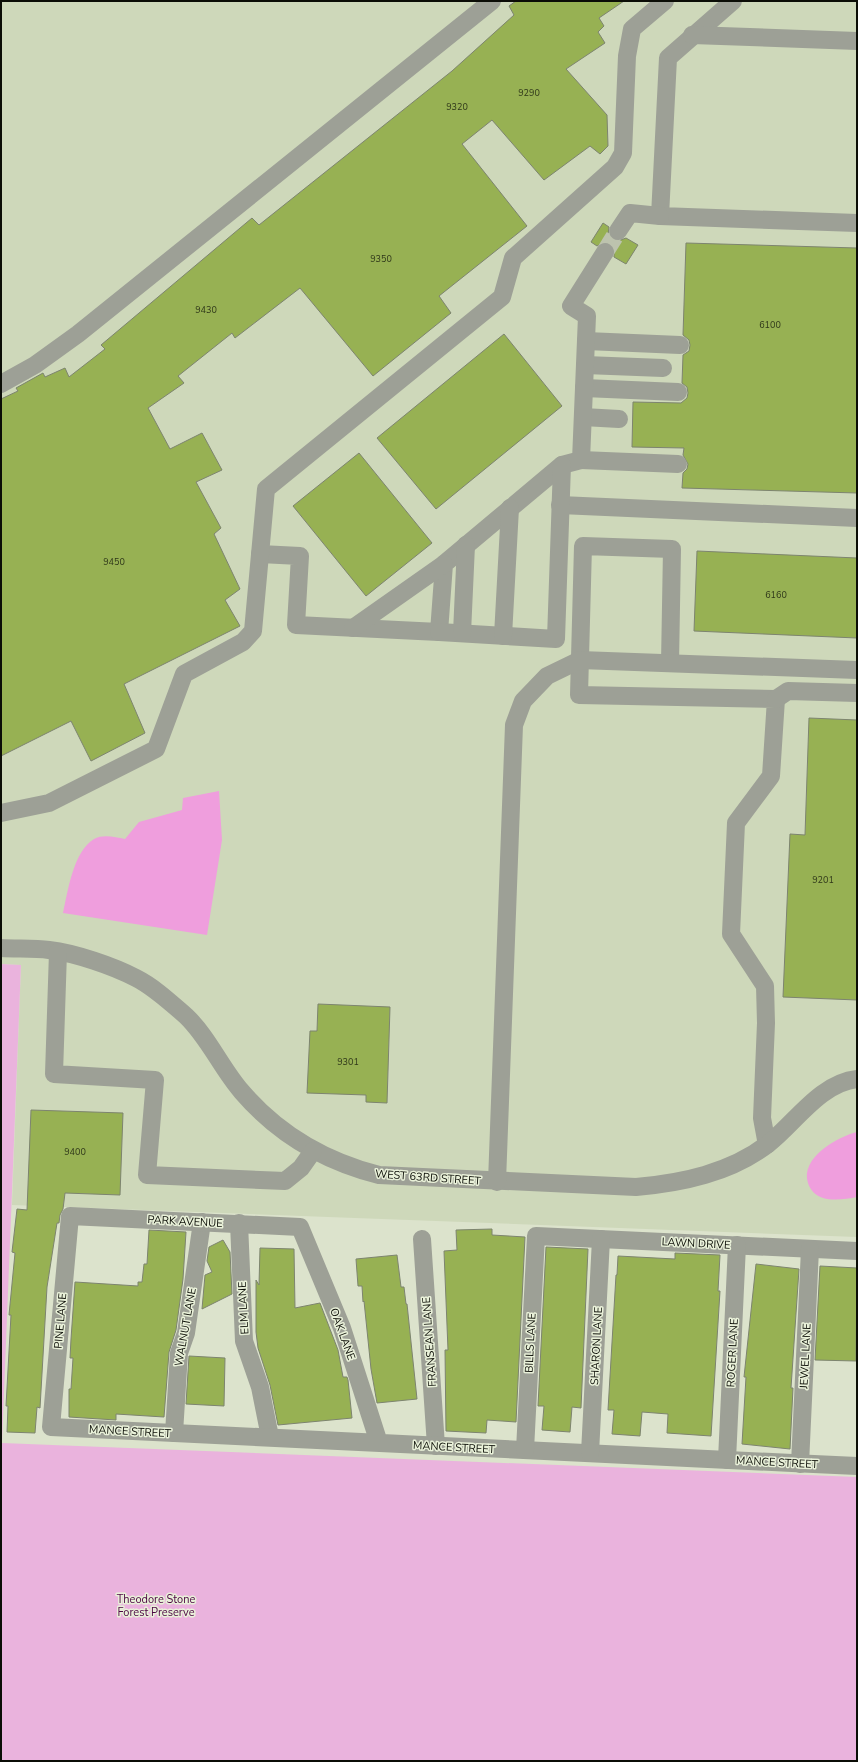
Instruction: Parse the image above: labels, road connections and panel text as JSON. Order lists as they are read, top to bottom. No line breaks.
{"streets":{"street":["WEST 63RD STREET","PARK AVENUE","LAWN DRIVE","ELM LANE","PINE LANE","WALNUT LANE","OAK LANE","FRANSEAN LANE","BILLS LANE","SHARON LANE","ROGER LANE","JEWEL LANE","MANCE STREET"]},"crossings":[["PARK AVENUE","ELM LANE"],["PARK AVENUE","PINE LANE"],["PARK AVENUE","WALNUT LANE"],["PARK AVENUE","OAK LANE"],["LAWN DRIVE","BILLS LANE"],["LAWN DRIVE","SHARON LANE"],["LAWN DRIVE","ROGER LANE"],["LAWN DRIVE","JEWEL LANE"],["ELM LANE","MANCE STREET"],["PINE LANE","MANCE STREET"],["WALNUT LANE","MANCE STREET"],["OAK LANE","MANCE STREET"],["FRANSEAN LANE","MANCE STREET"],["BILLS LANE","MANCE STREET"],["SHARON LANE","MANCE STREET"],["ROGER LANE","MANCE STREET"],["JEWEL LANE","MANCE STREET"]],"parks":["Theodore Stone Forest Preserve"],"house_numbers":["9290","9320","9350","9430","6100","9450","6160","9201","9301","9400"]}
